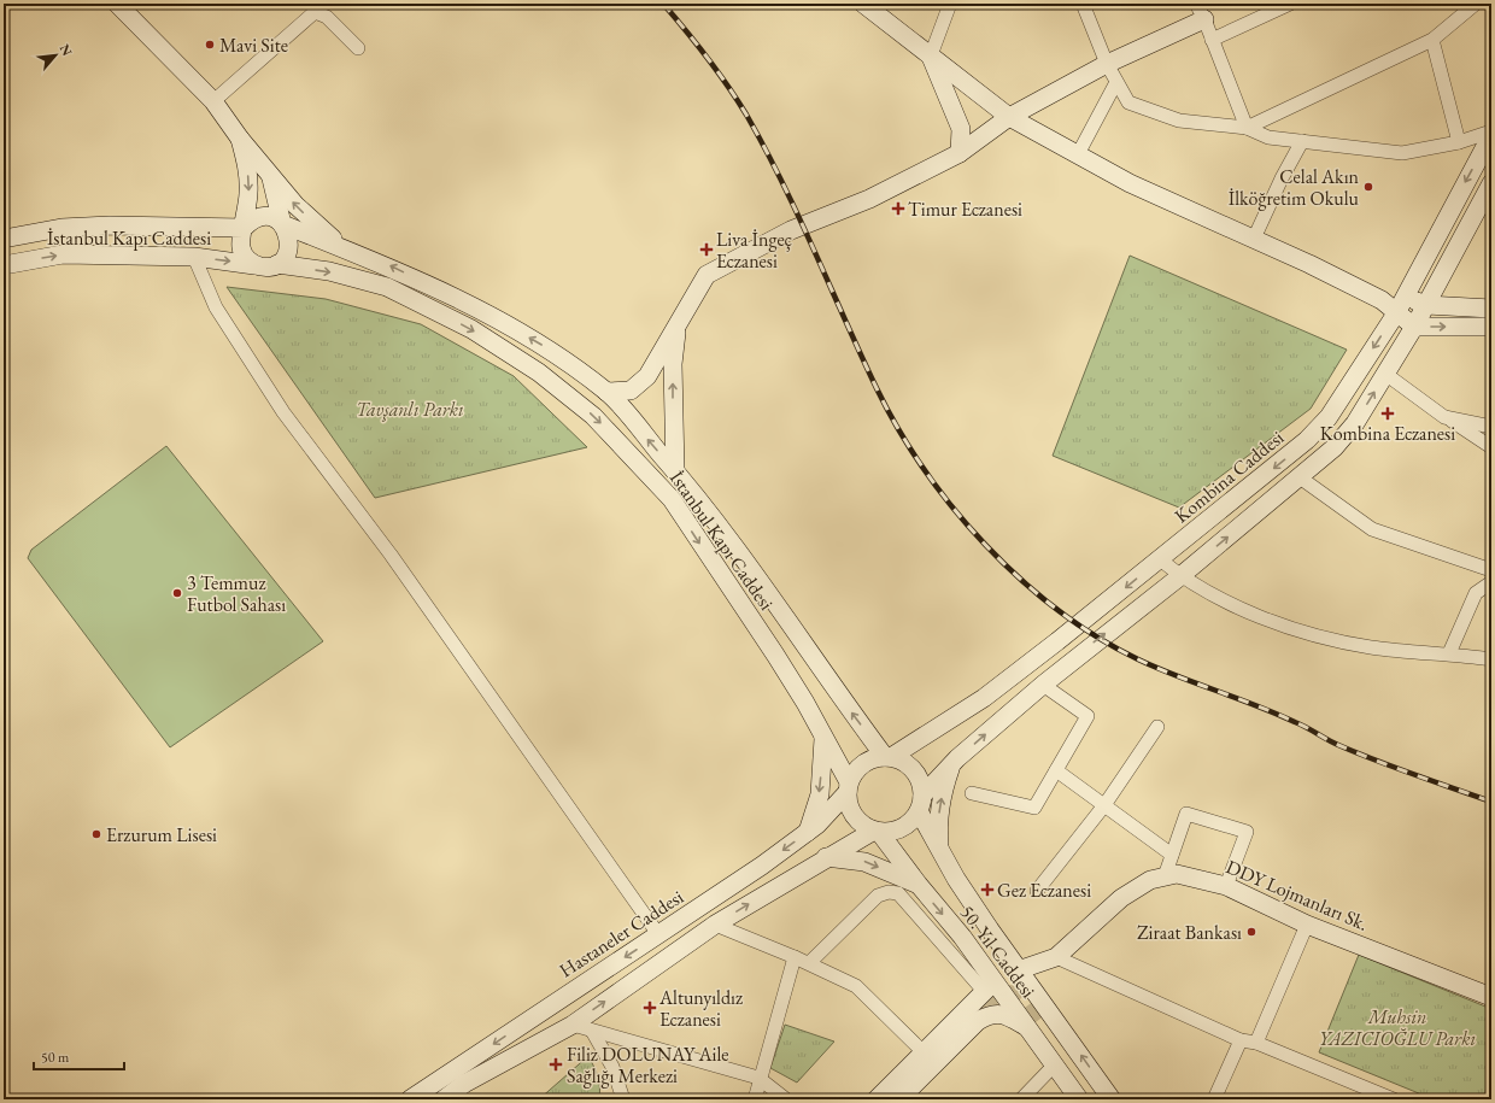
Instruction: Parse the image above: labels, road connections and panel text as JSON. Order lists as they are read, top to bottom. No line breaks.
{"streets":{"main road":["İstanbul Kapı Caddesi","Kombina Caddesi","DDY Lojmanları Sk.","Hastaneler Caddesi","50. Yıl Caddesi"]},"crossings":[["İstanbul Kapı Caddesi","Kombina Caddesi"],["İstanbul Kapı Caddesi","Hastaneler Caddesi"],["İstanbul Kapı Caddesi","50. Yıl Caddesi"],["Kombina Caddesi","Hastaneler Caddesi"],["Kombina Caddesi","50. Yıl Caddesi"],["DDY Lojmanları Sk.","50. Yıl Caddesi"],["Hastaneler Caddesi","50. Yıl Caddesi"]],"parks":["Tavşanlı Parkı","Muhsin YAZICIOĞLU Parkı"],"places":{"other":["Mavi Site","Celal Akın İlköğretim Okulu","3 Temmuz Futbol Sahası","Erzurum Lisesi","Ziraat Bankası"],"health":["Timur Eczanesi","Liva İngeç Eczanesi","Kombina Eczanesi","Gez Eczanesi","Altunyıldız Eczanesi","Filiz DOLUNAY Aile Sağlığı Merkezi"]},"scale_bar":"50 m","north":"top right"}
